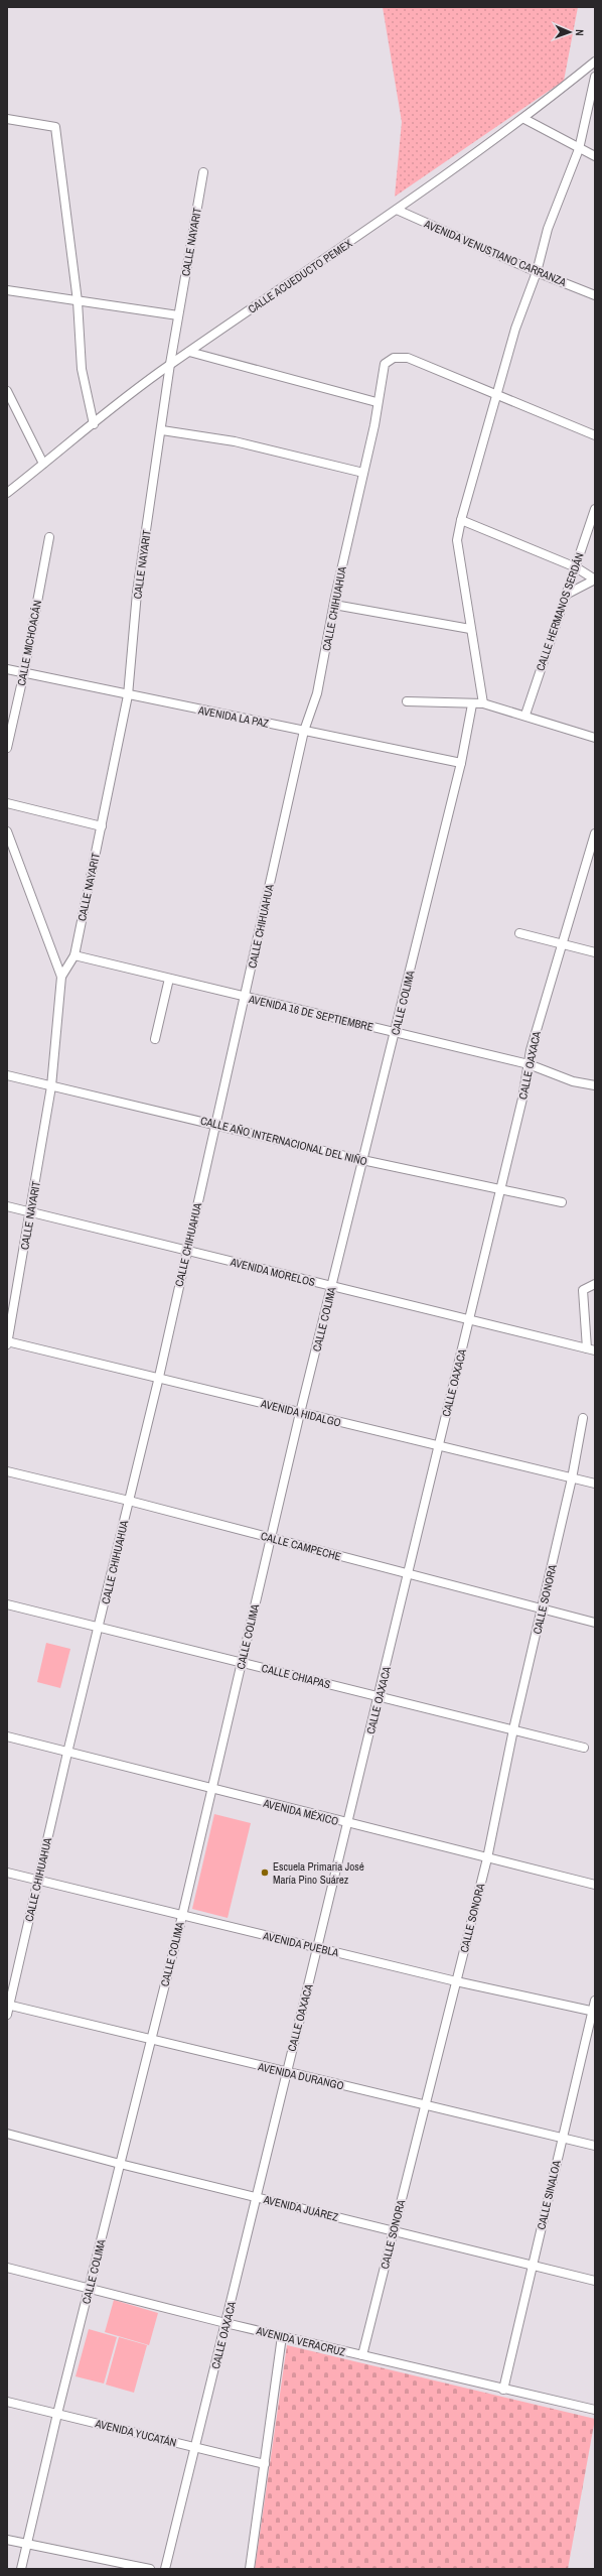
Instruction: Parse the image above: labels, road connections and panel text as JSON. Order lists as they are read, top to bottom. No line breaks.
{"streets":{"street":["CALLE NAYARIT","AVENIDA VENUSTIANO CARRANZA","CALLE ACUEDUCTO PEMEX","CALLE CHIHUAHUA","CALLE HERMANOS SERDÁN","CALLE MICHOACÁN","AVENIDA LA PAZ","CALLE COLIMA","AVENIDA 16 DE SEPTIEMBRE","CALLE OAXACA","CALLE AÑO INTERNACIONAL DEL NIÑO","AVENIDA MORELOS","AVENIDA HIDALGO","CALLE CAMPECHE","CALLE SONORA","CALLE CHIAPAS","AVENIDA MÉXICO","AVENIDA PUEBLA","AVENIDA DURANGO","CALLE SINALOA","AVENIDA JUÁREZ","AVENIDA VERACRUZ","AVENIDA YUCATÁN"]},"crossings":[["CALLE NAYARIT","CALLE ACUEDUCTO PEMEX"],["CALLE NAYARIT","AVENIDA LA PAZ"],["CALLE NAYARIT","AVENIDA 16 DE SEPTIEMBRE"],["CALLE NAYARIT","CALLE AÑO INTERNACIONAL DEL NIÑO"],["CALLE NAYARIT","AVENIDA MORELOS"],["CALLE NAYARIT","AVENIDA HIDALGO"],["AVENIDA VENUSTIANO CARRANZA","CALLE ACUEDUCTO PEMEX"],["CALLE CHIHUAHUA","AVENIDA LA PAZ"],["CALLE CHIHUAHUA","AVENIDA 16 DE SEPTIEMBRE"],["CALLE CHIHUAHUA","CALLE AÑO INTERNACIONAL DEL NIÑO"],["CALLE CHIHUAHUA","AVENIDA MORELOS"],["CALLE CHIHUAHUA","AVENIDA HIDALGO"],["CALLE CHIHUAHUA","CALLE CAMPECHE"],["CALLE CHIHUAHUA","CALLE CHIAPAS"],["CALLE CHIHUAHUA","AVENIDA MÉXICO"],["CALLE CHIHUAHUA","AVENIDA PUEBLA"],["CALLE CHIHUAHUA","AVENIDA DURANGO"],["CALLE MICHOACÁN","AVENIDA LA PAZ"],["AVENIDA LA PAZ","CALLE COLIMA"],["CALLE COLIMA","AVENIDA 16 DE SEPTIEMBRE"],["CALLE COLIMA","CALLE AÑO INTERNACIONAL DEL NIÑO"],["CALLE COLIMA","AVENIDA MORELOS"],["CALLE COLIMA","AVENIDA HIDALGO"],["CALLE COLIMA","CALLE CAMPECHE"],["CALLE COLIMA","CALLE CHIAPAS"],["CALLE COLIMA","AVENIDA MÉXICO"],["CALLE COLIMA","AVENIDA PUEBLA"],["CALLE COLIMA","AVENIDA DURANGO"],["CALLE COLIMA","AVENIDA JUÁREZ"],["CALLE COLIMA","AVENIDA VERACRUZ"],["CALLE COLIMA","AVENIDA YUCATÁN"],["AVENIDA 16 DE SEPTIEMBRE","CALLE OAXACA"],["CALLE OAXACA","CALLE AÑO INTERNACIONAL DEL NIÑO"],["CALLE OAXACA","AVENIDA MORELOS"],["CALLE OAXACA","AVENIDA HIDALGO"],["CALLE OAXACA","CALLE CAMPECHE"],["CALLE OAXACA","CALLE CHIAPAS"],["CALLE OAXACA","AVENIDA MÉXICO"],["CALLE OAXACA","AVENIDA PUEBLA"],["CALLE OAXACA","AVENIDA DURANGO"],["CALLE OAXACA","AVENIDA JUÁREZ"],["CALLE OAXACA","AVENIDA VERACRUZ"],["CALLE OAXACA","AVENIDA YUCATÁN"],["AVENIDA HIDALGO","CALLE SONORA"],["CALLE CAMPECHE","CALLE SONORA"],["CALLE SONORA","CALLE CHIAPAS"],["CALLE SONORA","AVENIDA MÉXICO"],["CALLE SONORA","AVENIDA PUEBLA"],["CALLE SONORA","AVENIDA DURANGO"],["CALLE SONORA","AVENIDA JUÁREZ"],["CALLE SONORA","AVENIDA VERACRUZ"],["AVENIDA PUEBLA","CALLE SINALOA"],["AVENIDA DURANGO","CALLE SINALOA"],["CALLE SINALOA","AVENIDA JUÁREZ"],["CALLE SINALOA","AVENIDA VERACRUZ"]],"places":["Escuela Primaria José María Pino Suárez"],"north":"right"}
